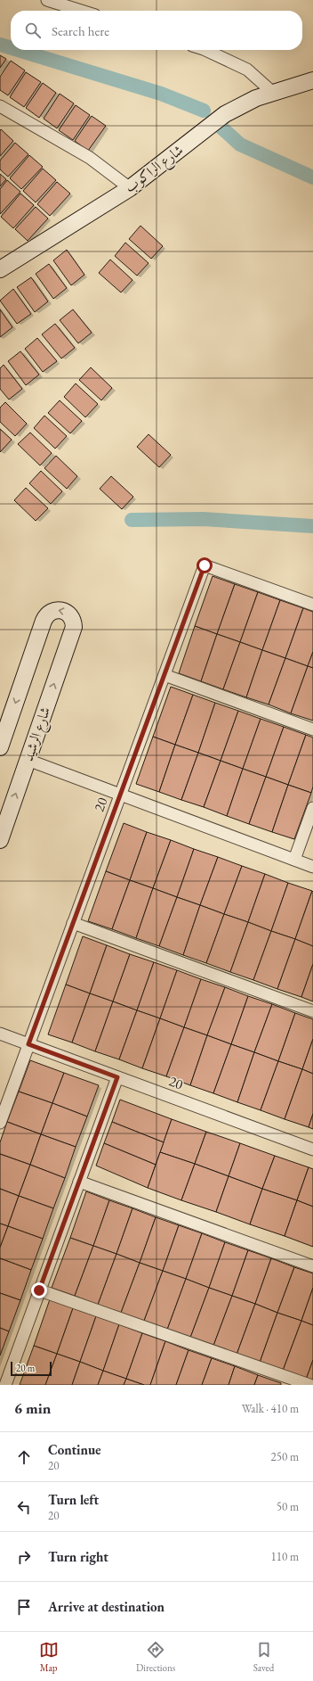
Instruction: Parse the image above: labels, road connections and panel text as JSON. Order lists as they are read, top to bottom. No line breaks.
{"streets":{"street":["شارع الراكوب","شارع الرشيد","20"]},"scale_bar":"20 m","page":{"search":"Search here","scale":"20 m","heading":["6 min","Walk · 410 m"],"list":[["Continue","20","250 m"],["Turn left","20","50 m"],["Turn right","110 m"],"Arrive at destination"],"nav":["Map","Directions","Saved"]}}
